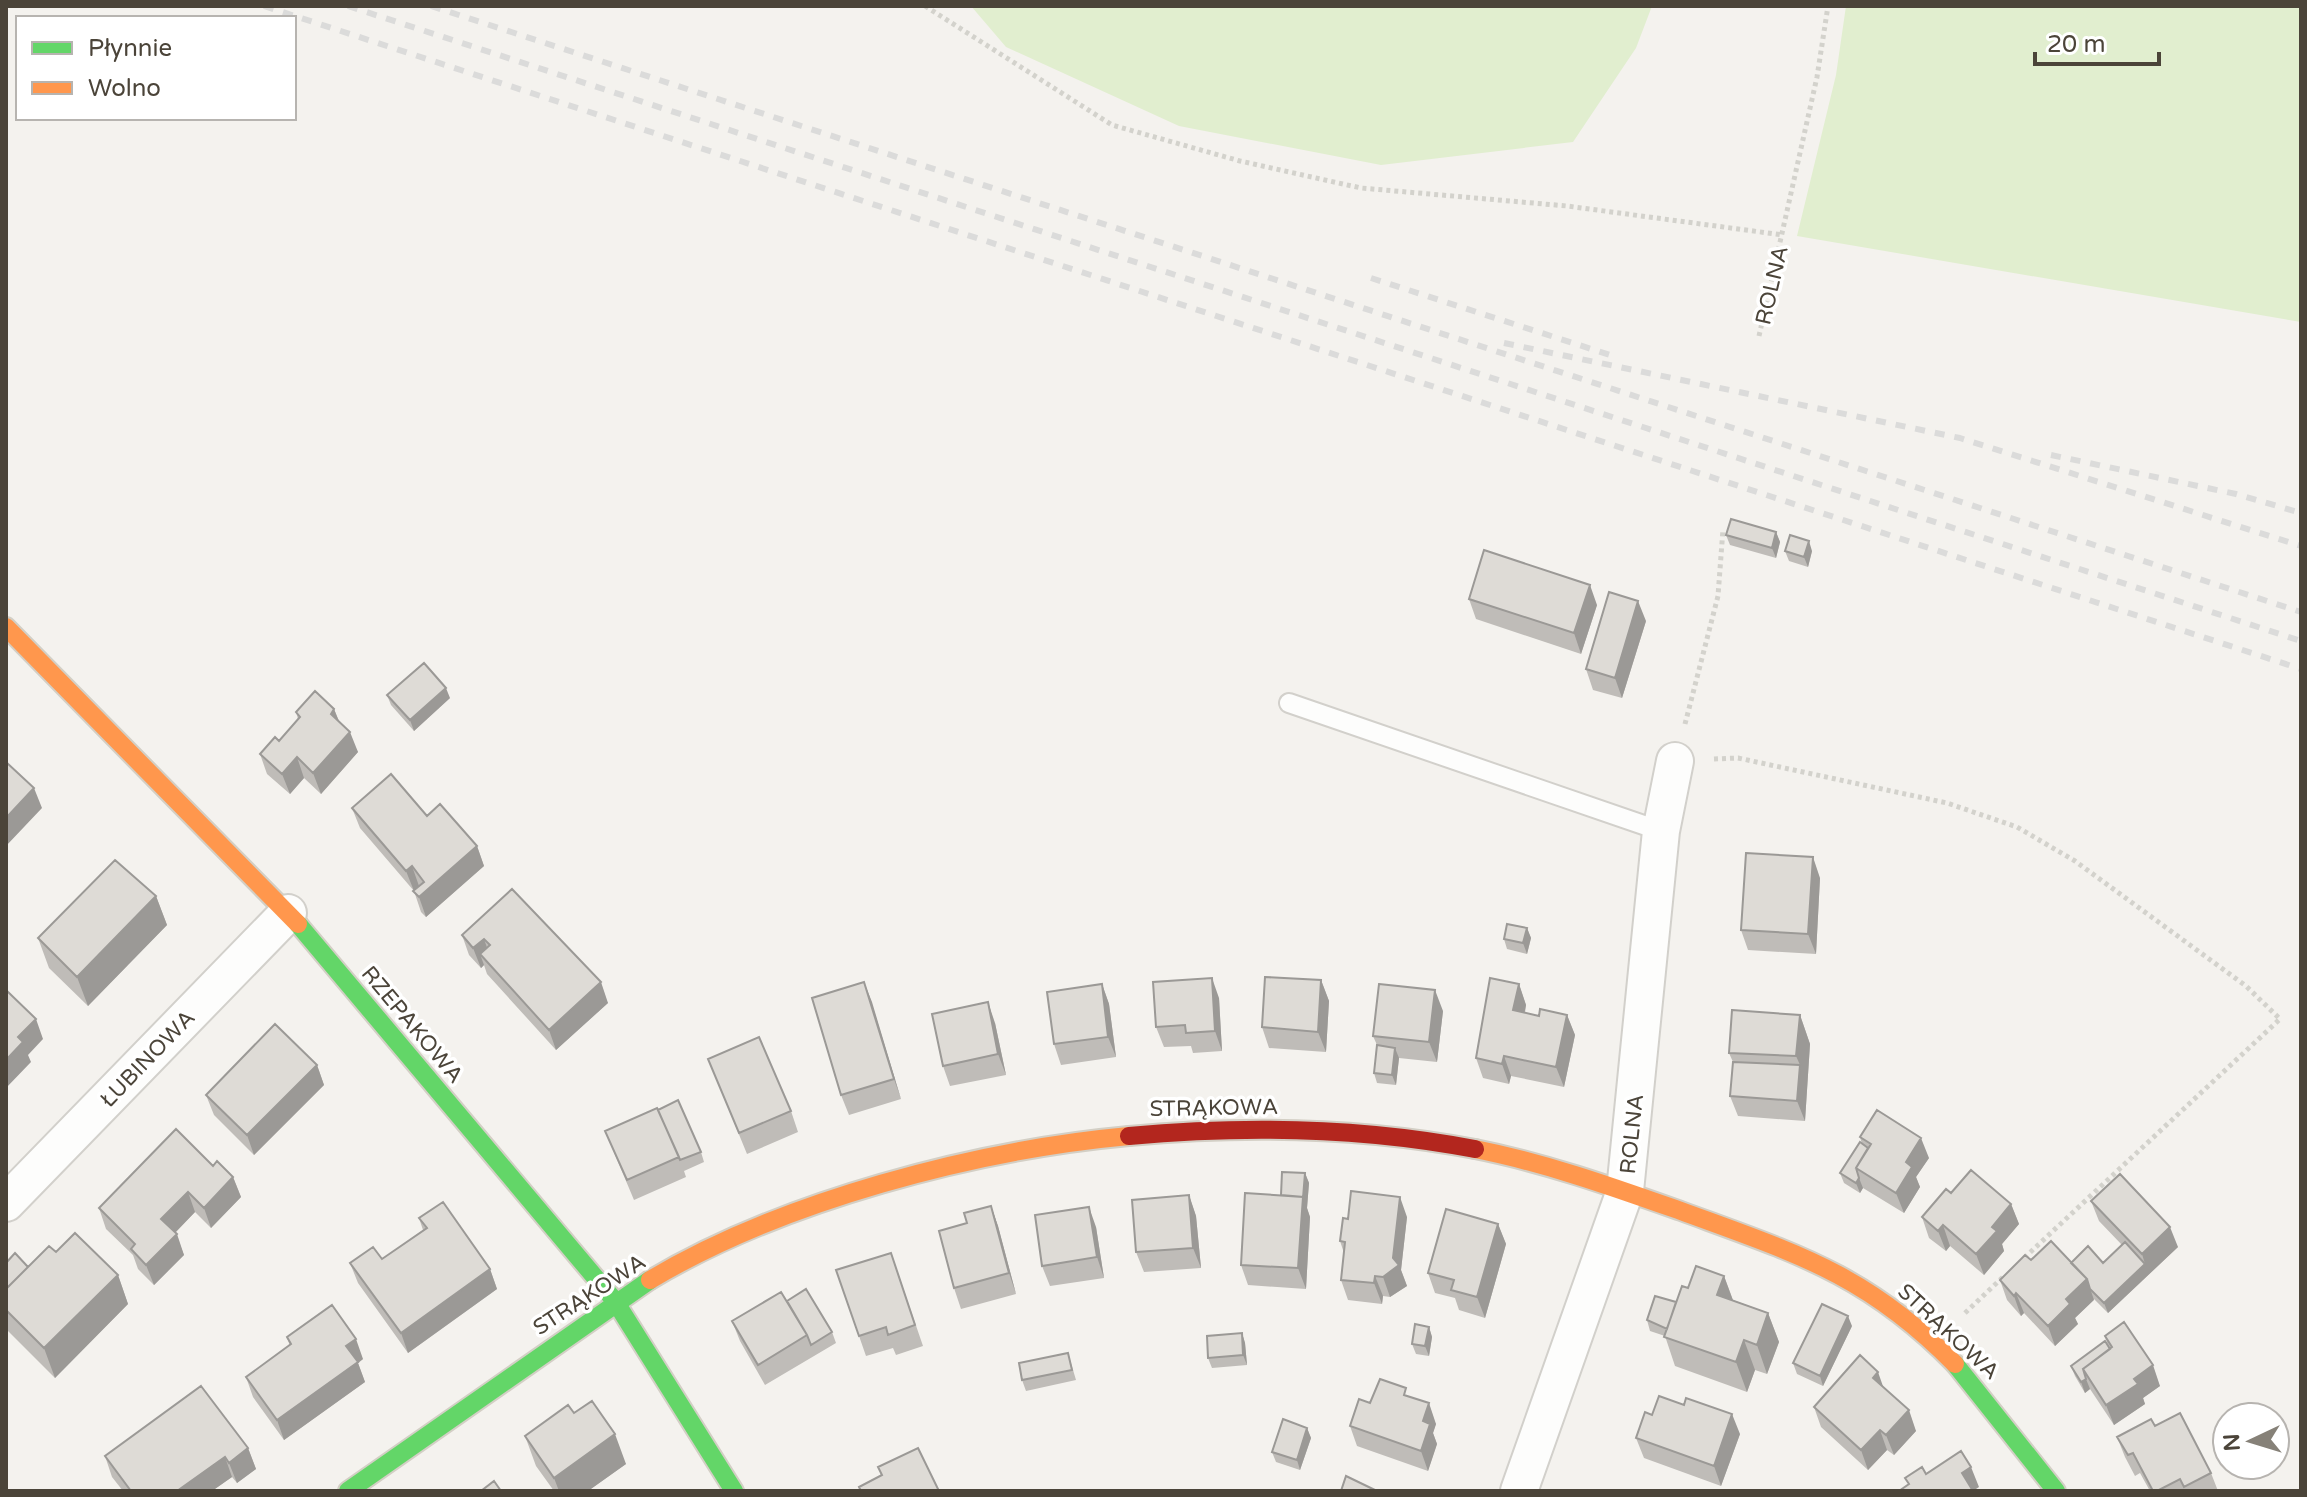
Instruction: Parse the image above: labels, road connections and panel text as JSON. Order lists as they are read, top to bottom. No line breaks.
{"streets":{"street":["ROLNA","RZEPAKOWA","ŁUBINOWA","STRĄKOWA"]},"crossings":[["ROLNA","STRĄKOWA"],["RZEPAKOWA","ŁUBINOWA"],["RZEPAKOWA","STRĄKOWA"]],"legend":["Płynnie","Wolno"],"scale_bar":"20 m","north":"left"}
